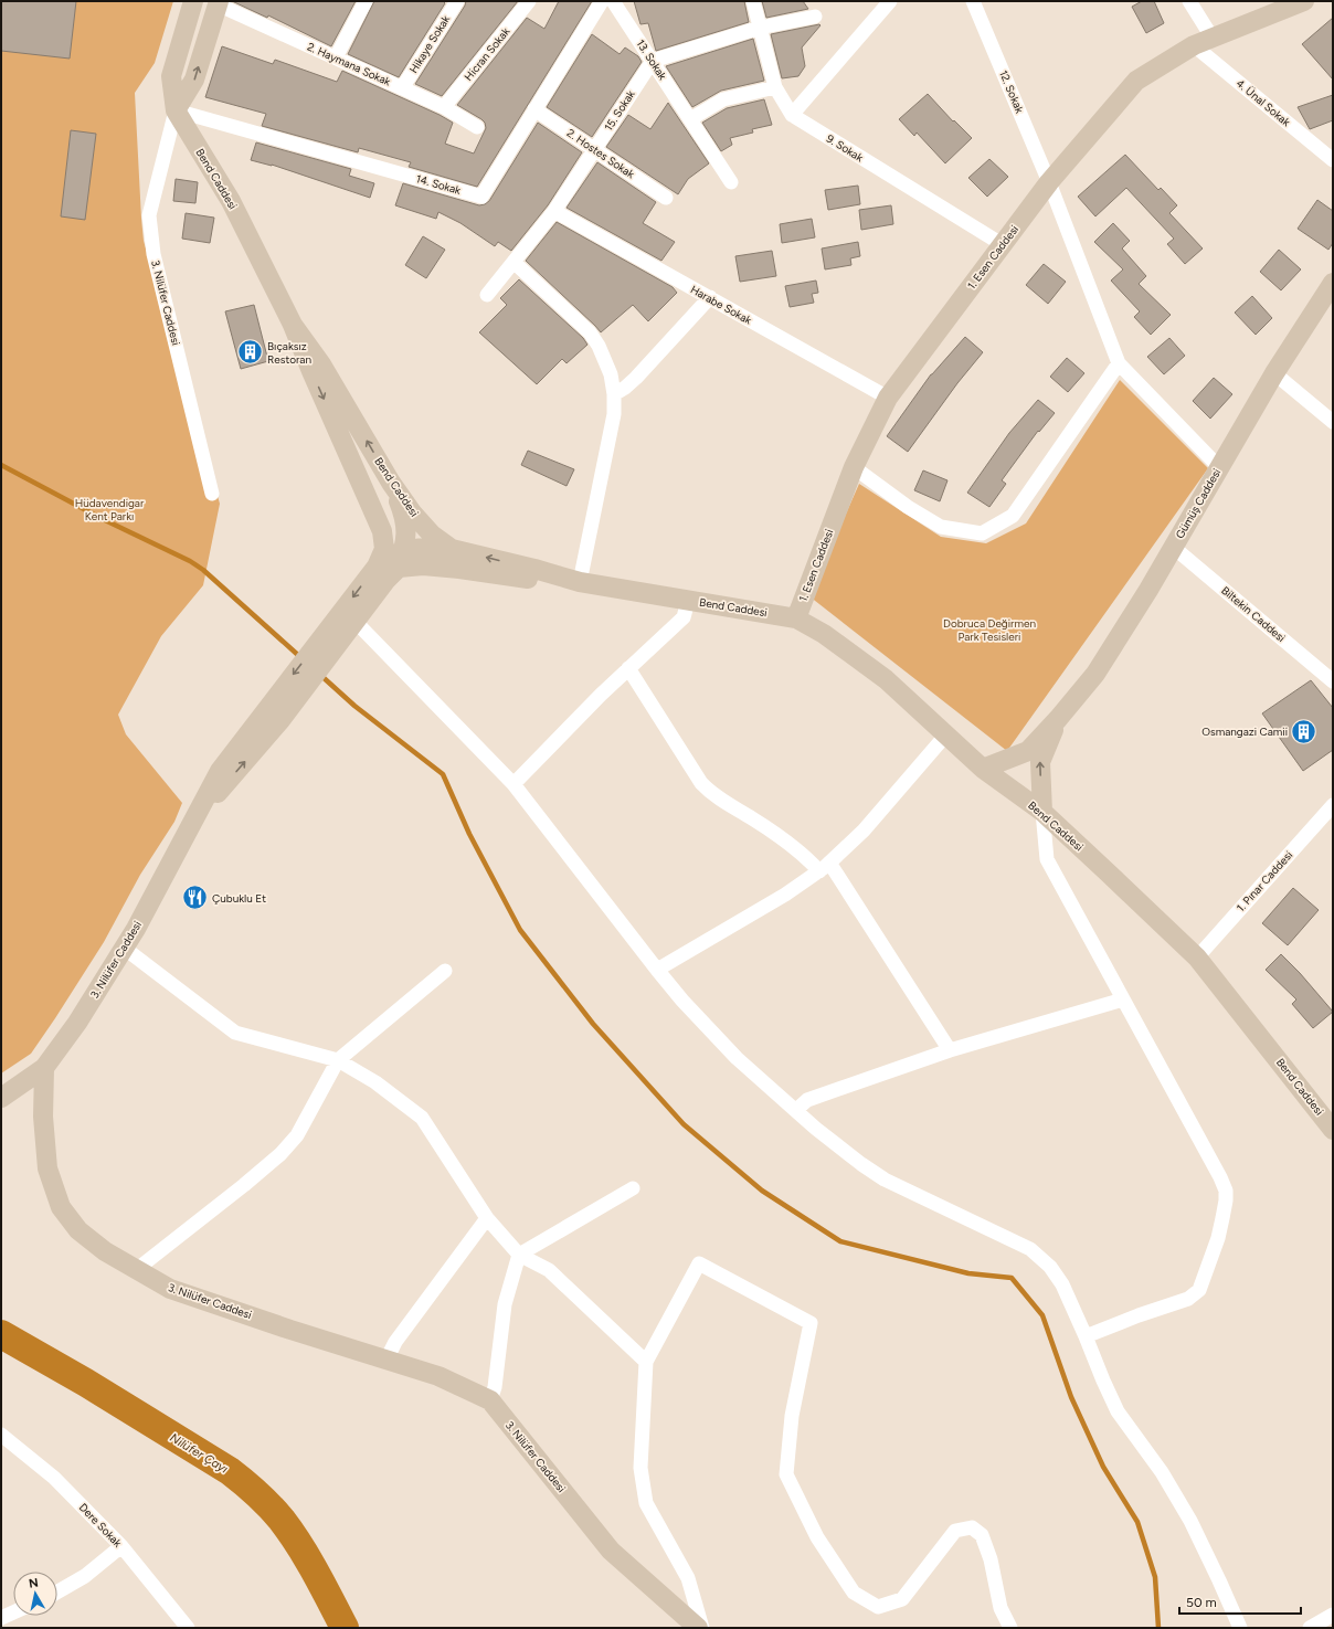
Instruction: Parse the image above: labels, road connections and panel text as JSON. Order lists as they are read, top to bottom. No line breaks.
{"streets":{"main road":["Bend Caddesi","1. Esen Caddesi","3. Nilüfer Caddesi","Gümüş Caddesi"],"street":["Hikaye Sokak","Hicran Sokak","13. Sokak","2. Haymana Sokak","12. Sokak","4. Ünal Sokak","15. Sokak","9. Sokak","2. Hostes Sokak","14. Sokak","Harabe Sokak","Biltekin Caddesi","1. Pınar Caddesi","Dere Sokak"]},"crossings":[["Hikaye Sokak","2. Haymana Sokak"],["Hicran Sokak","2. Haymana Sokak"],["13. Sokak","15. Sokak"],["12. Sokak","1. Esen Caddesi"],["4. Ünal Sokak","1. Esen Caddesi"],["15. Sokak","2. Hostes Sokak"],["15. Sokak","Harabe Sokak"],["9. Sokak","1. Esen Caddesi"],["2. Hostes Sokak","14. Sokak"],["Bend Caddesi","14. Sokak"],["Bend Caddesi","1. Esen Caddesi"],["Bend Caddesi","3. Nilüfer Caddesi"],["Bend Caddesi","1. Pınar Caddesi"],["14. Sokak","3. Nilüfer Caddesi"],["1. Esen Caddesi","Harabe Sokak"],["Gümüş Caddesi","Biltekin Caddesi"]],"water":["Nilüfer Çayı"],"parks":["Hüdavendigar Kent Parkı","Dobruca Değirmen Park Tesisleri"],"places":{"building":["Bıçaksız Restoran","Osmangazi Camii"],"restaurant":["Çubuklu Et"]},"scale_bar":"50 m","north":"top"}
